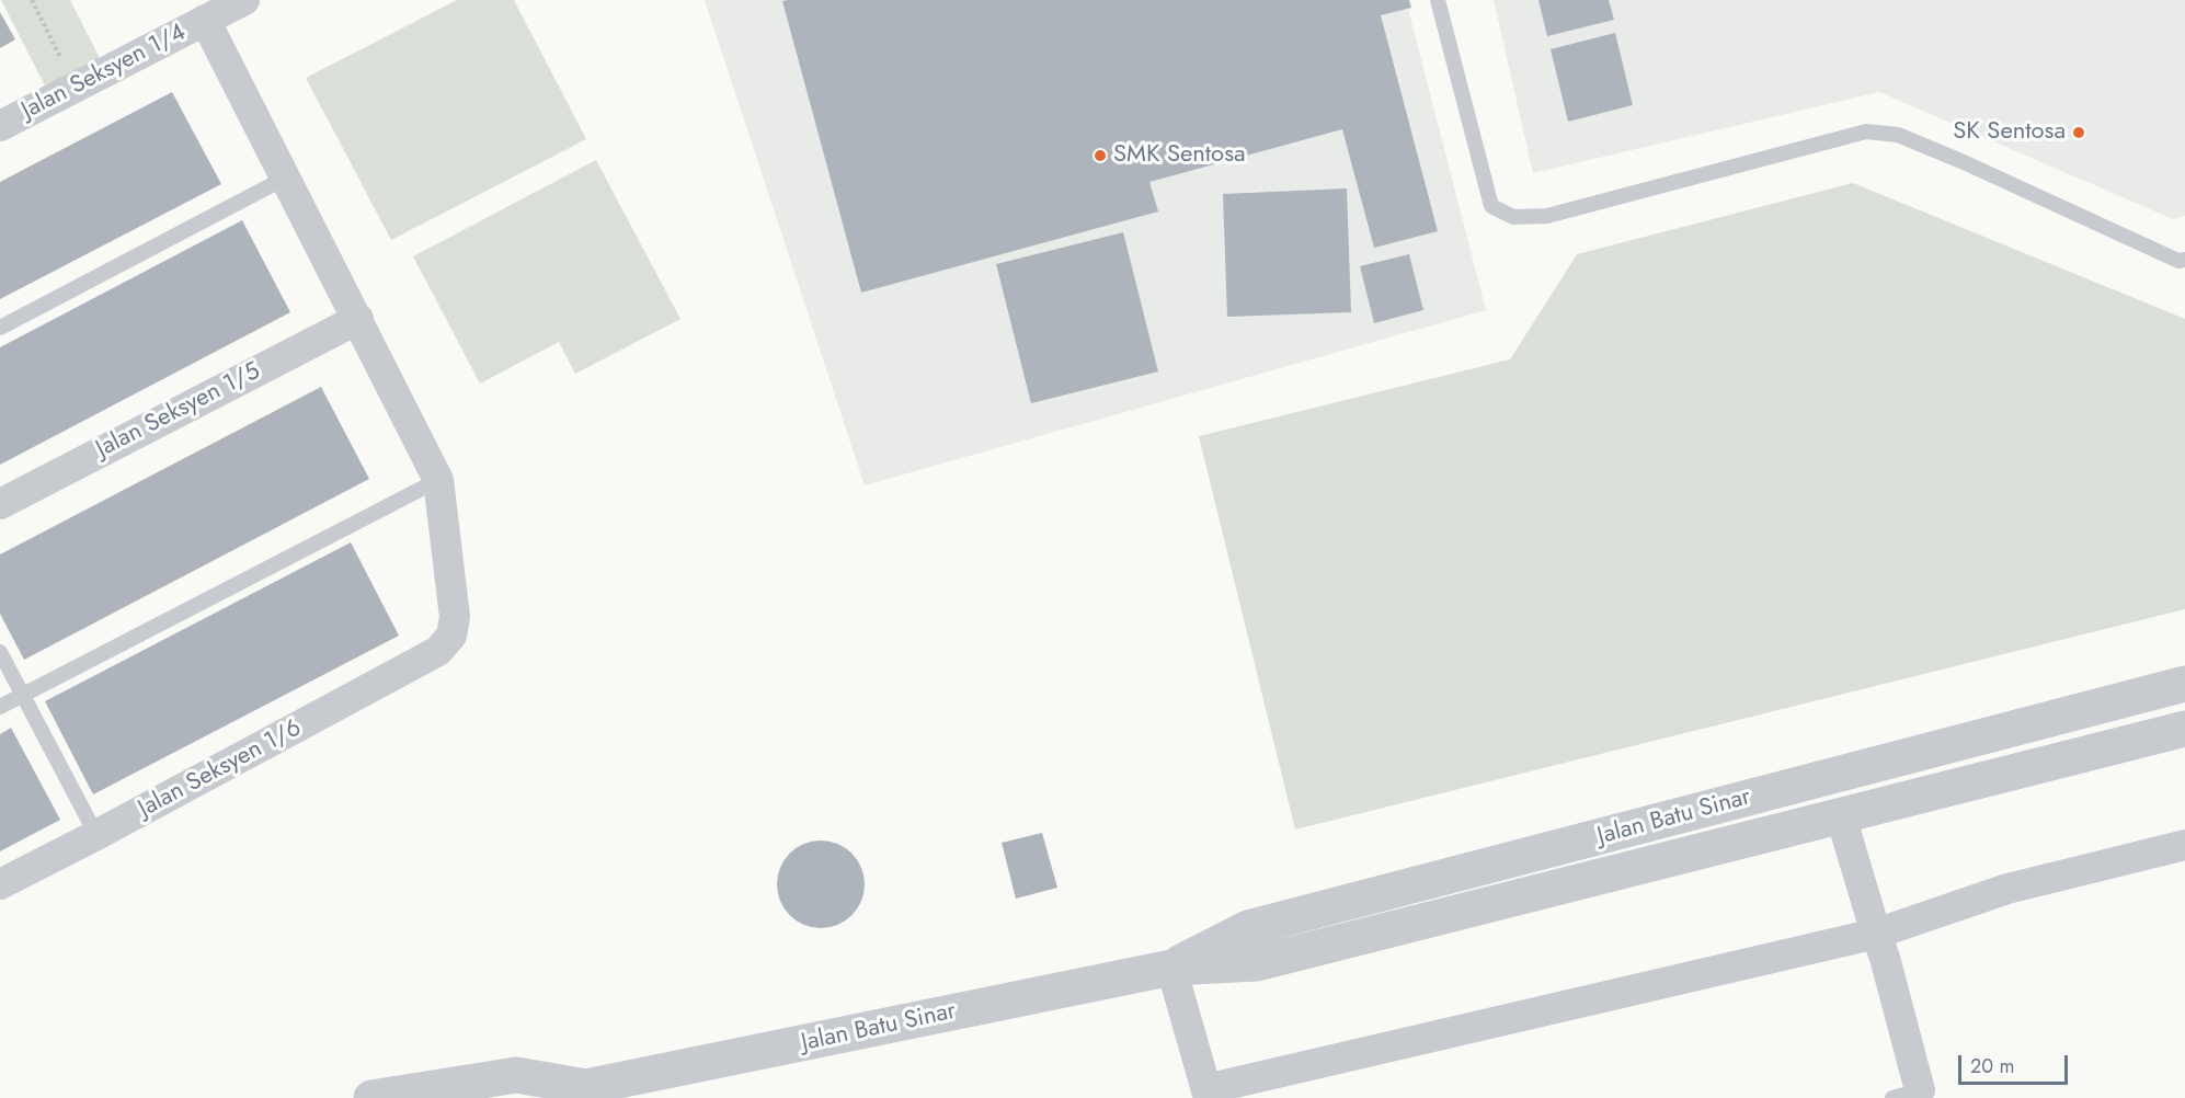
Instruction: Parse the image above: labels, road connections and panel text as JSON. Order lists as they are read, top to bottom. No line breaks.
{"streets":{"street":["Jalan Seksyen 1/4","Jalan Seksyen 1/5","Jalan Seksyen 1/6","Jalan Batu Sinar"]},"places":["SK Sentosa","SMK Sentosa"],"scale_bar":"20 m"}
